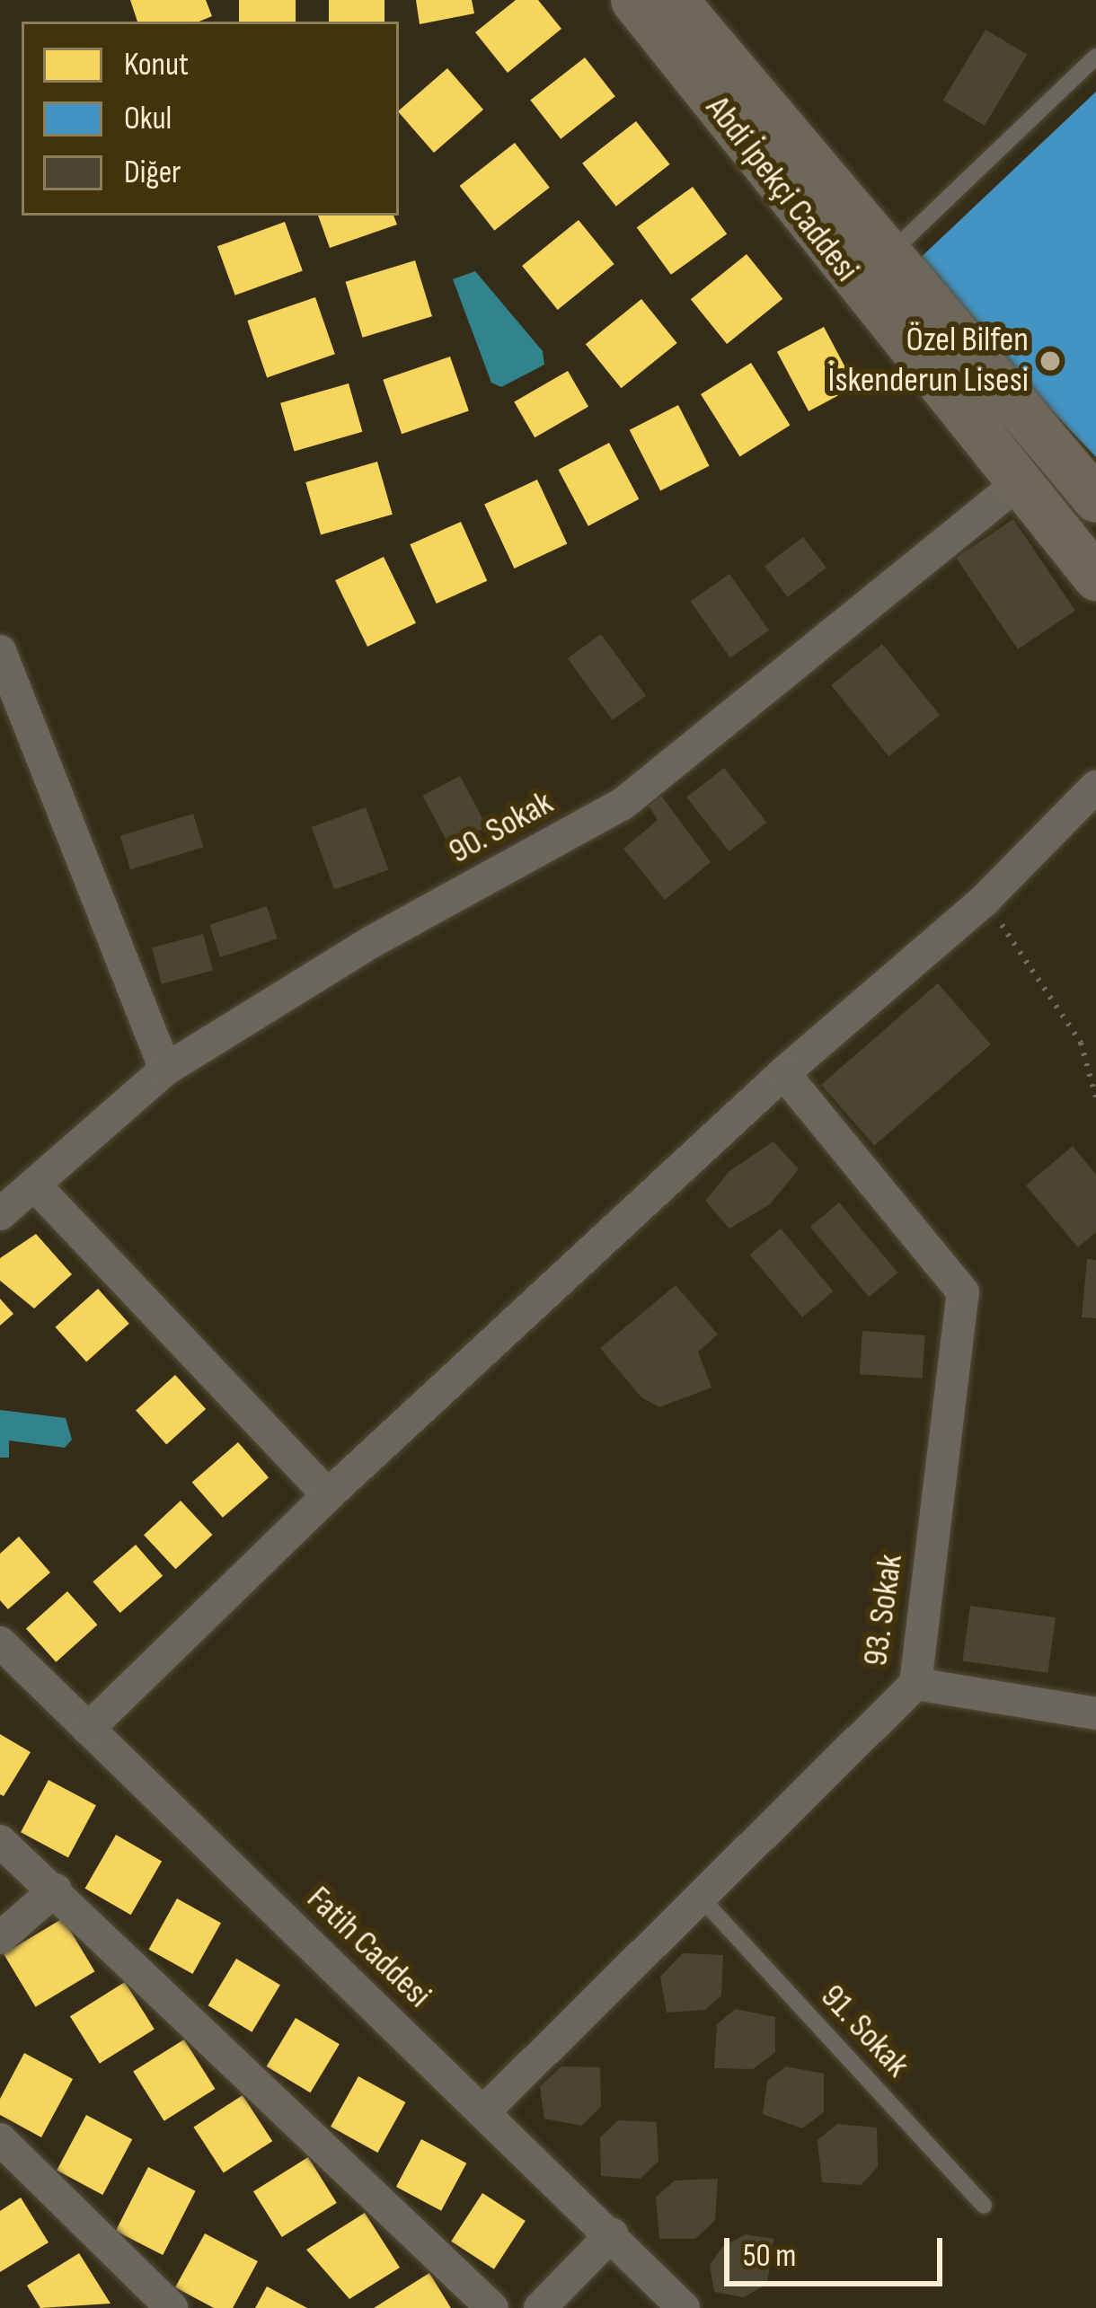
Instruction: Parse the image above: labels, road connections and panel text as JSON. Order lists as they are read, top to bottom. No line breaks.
{"streets":{"street":["Abdi İpekçi Caddesi","90. Sokak","93. Sokak","Fatih Caddesi"],"lane":["91. Sokak"]},"crossings":[["Abdi İpekçi Caddesi","90. Sokak"],["93. Sokak","Fatih Caddesi"],["93. Sokak","91. Sokak"]],"places":["Özel Bilfen İskenderun Lisesi"],"legend":["Konut","Okul","Diğer"],"scale_bar":"50 m"}
